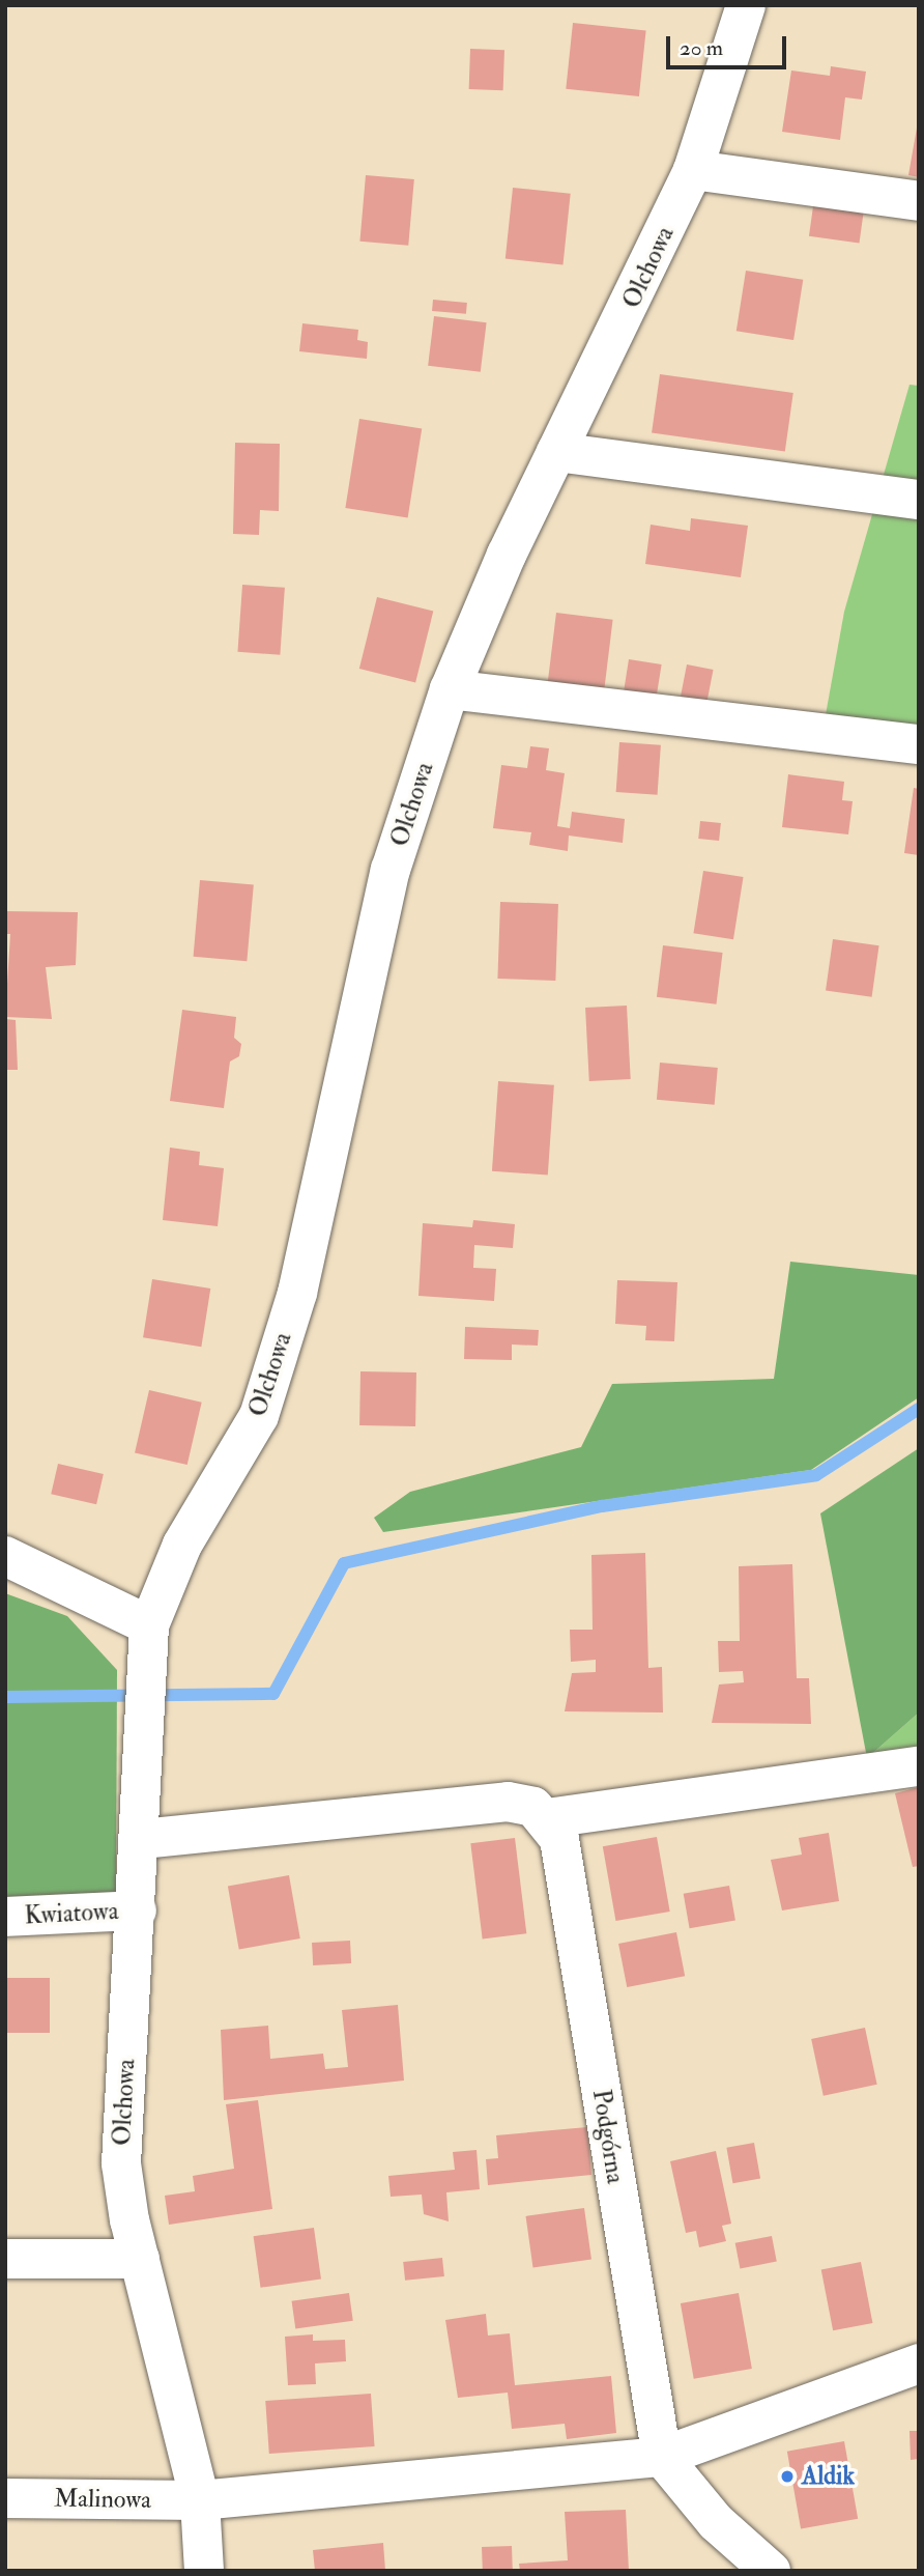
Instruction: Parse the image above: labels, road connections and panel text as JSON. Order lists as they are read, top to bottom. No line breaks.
{"streets":{"street":["Olchowa","Kwiatowa","Podgórna","Malinowa"]},"crossings":[["Olchowa","Kwiatowa"],["Olchowa","Malinowa"]],"places":["Aldik"],"scale_bar":"20 m"}
